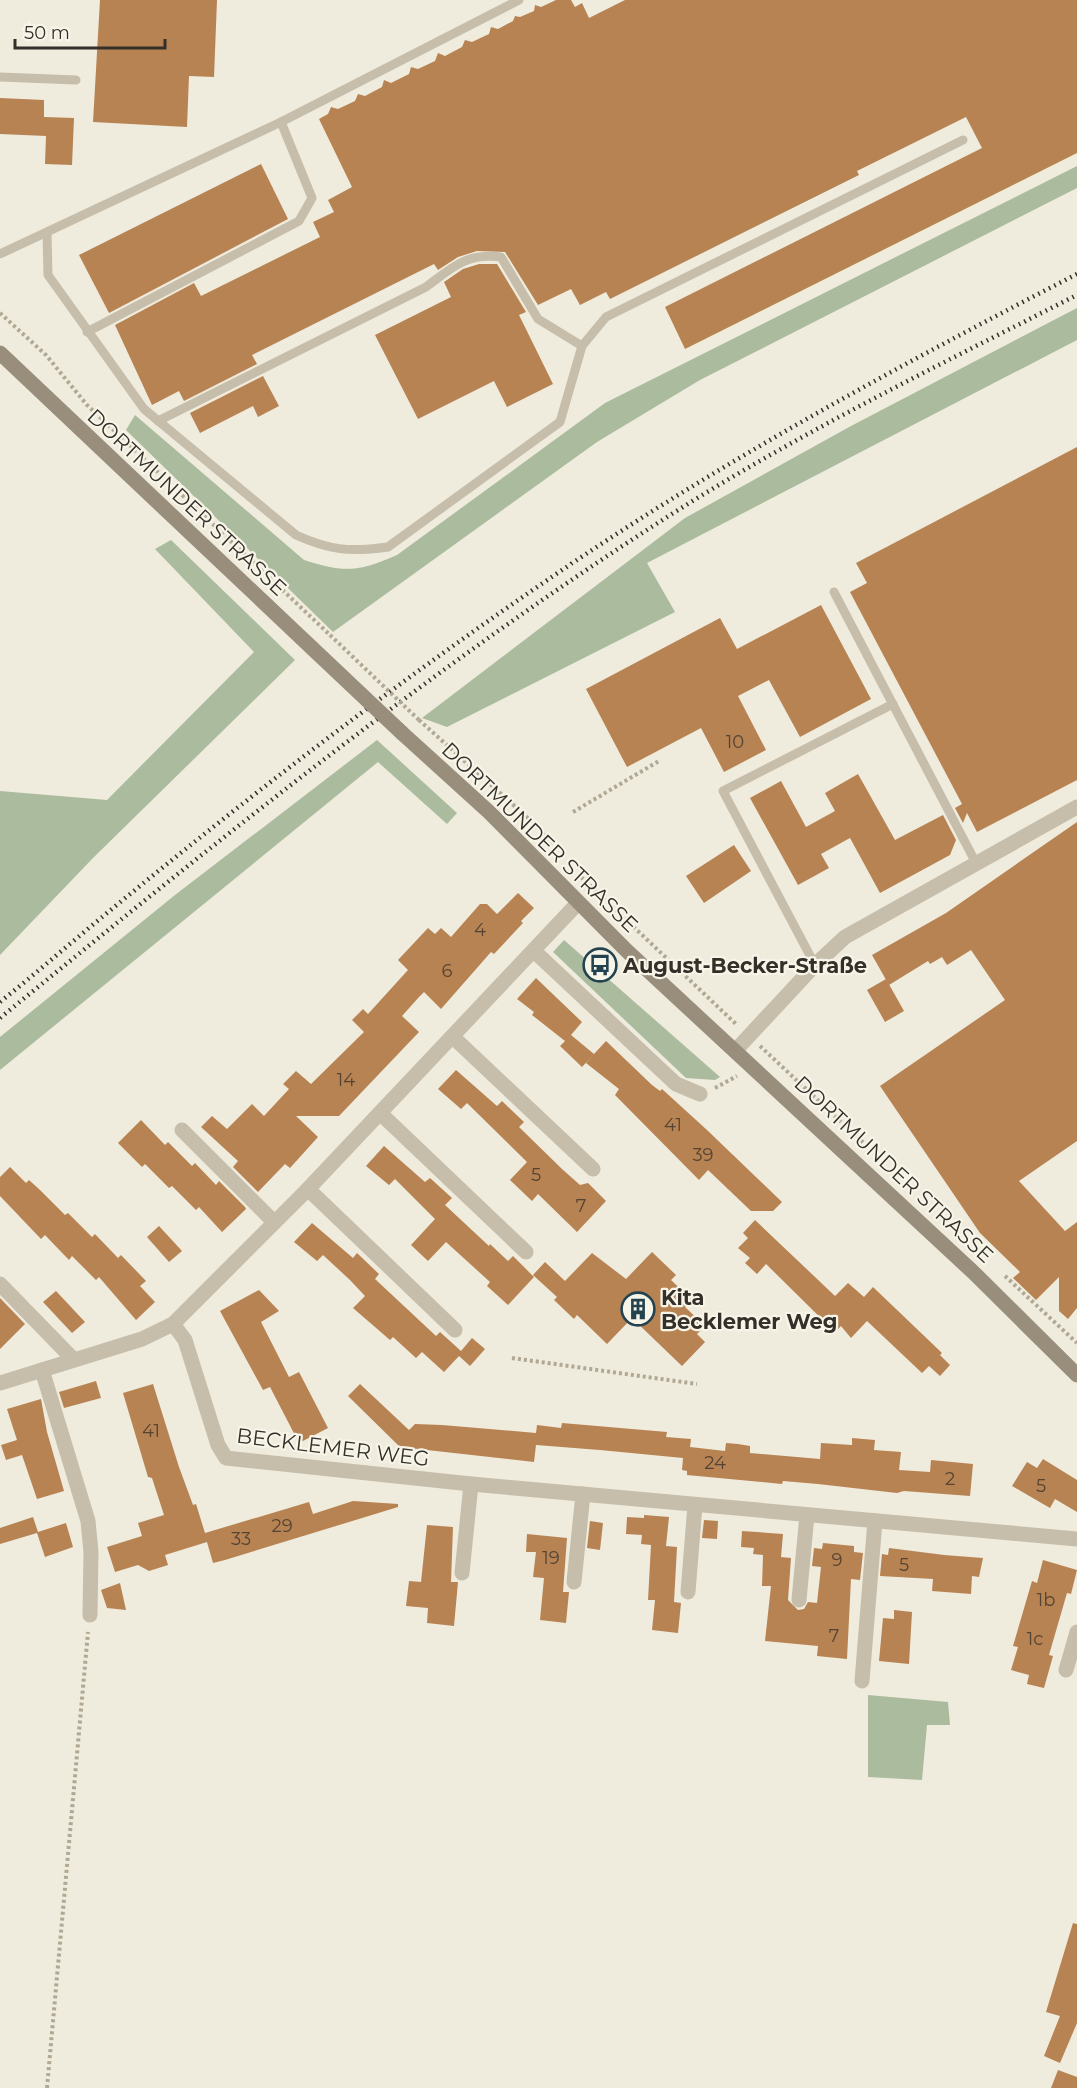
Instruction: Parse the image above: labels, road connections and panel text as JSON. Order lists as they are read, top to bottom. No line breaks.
{"streets":{"main road":["DORTMUNDER STRASSE"],"street":["BECKLEMER WEG"]},"places":{"bus stop":["August-Becker-Straße"],"building":["Kita Becklemer Weg"]},"house_numbers":["10","4","6","14","41","39","5","7","41","24","2","5","29","33","19","9","5","1b","7","1c"],"scale_bar":"50 m"}
